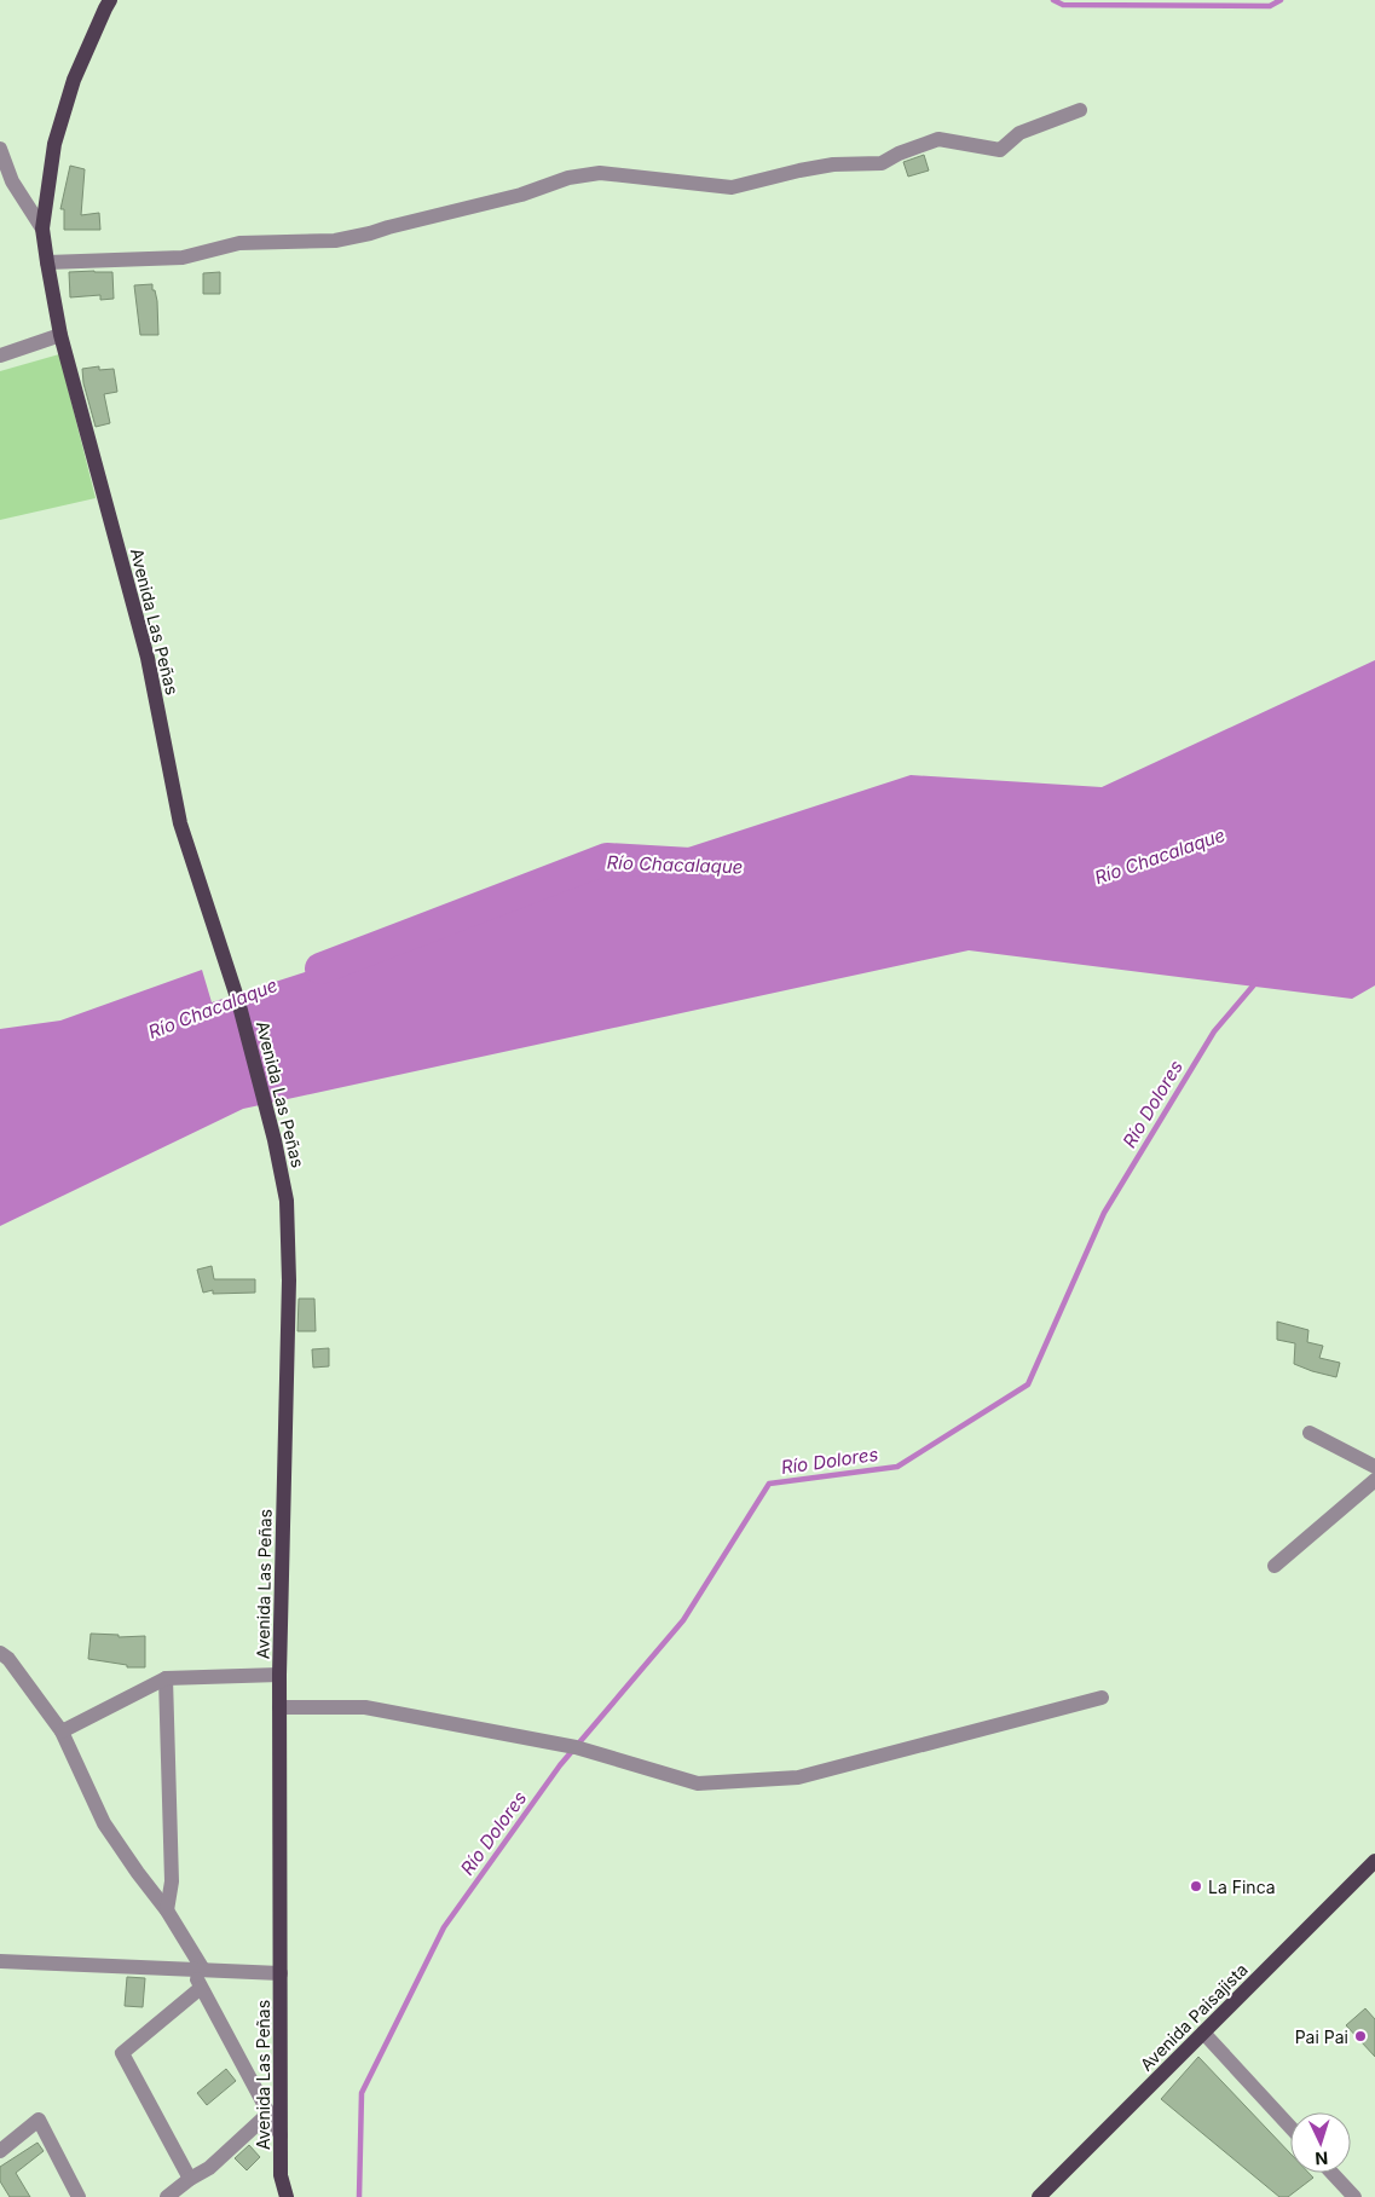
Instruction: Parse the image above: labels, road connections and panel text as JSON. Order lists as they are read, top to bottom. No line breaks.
{"streets":{"main road":["Avenida Las Peñas","Avenida Paisajista"]},"water":["Río Chacalaque","Río Dolores"],"places":["La Finca","Pai Pai"],"north":"bottom"}
